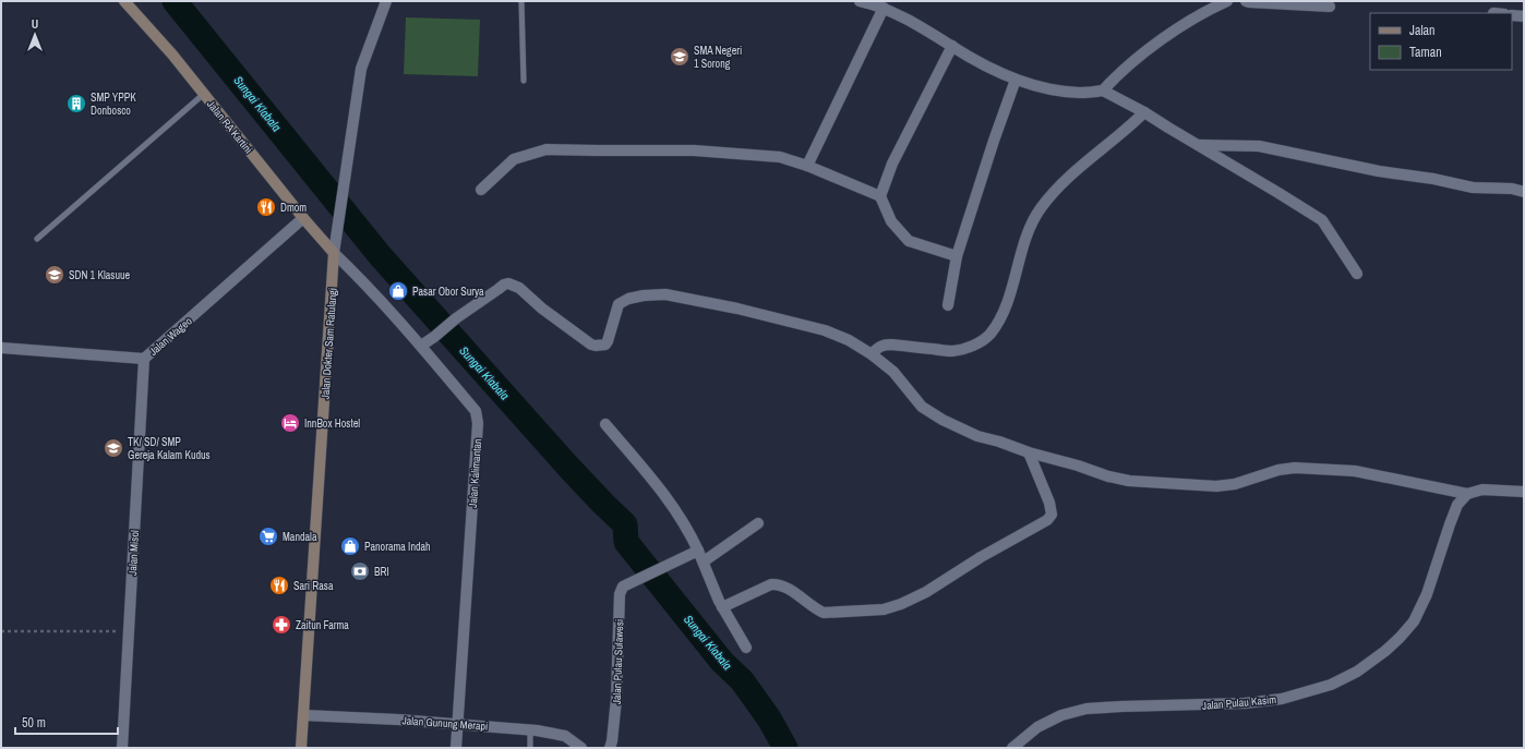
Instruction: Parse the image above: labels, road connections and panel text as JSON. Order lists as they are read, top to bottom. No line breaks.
{"streets":{"street":["Jalan RA Kartini","Jalan Wageo","Jalan Dokter Sam Ratulangi","Jalan Kalimantan","Jalan Misol","Jalan Pulau Sulawesi","Jalan Pulau Kasim","Jalan Gunung Merapi"]},"crossings":[["Jalan RA Kartini","Jalan Wageo"],["Jalan RA Kartini","Jalan Dokter Sam Ratulangi"],["Jalan RA Kartini","Jalan Kalimantan"],["Jalan Wageo","Jalan Misol"],["Jalan Dokter Sam Ratulangi","Jalan Kalimantan"],["Jalan Dokter Sam Ratulangi","Jalan Gunung Merapi"],["Jalan Kalimantan","Jalan Gunung Merapi"]],"water":["Sungai Klabala"],"places":{"school or university":["SMA Negeri 1 Sorong","SDN 1 Klasuue","TK/ SD/ SMP Gereja Kalam Kudus"],"building":["SMP YPPK Donbosco"],"restaurant":["Dmom","Sari Rasa"],"shop":["Pasar Obor Surya","Panorama Indah"],"hotel":["InnBox Hostel"],"supermarket":["Mandala"],"bank":["BRI"],"pharmacy":["Zaitun Farma"]},"legend":["Jalan","Taman"],"scale_bar":"50 m","north":"top"}
